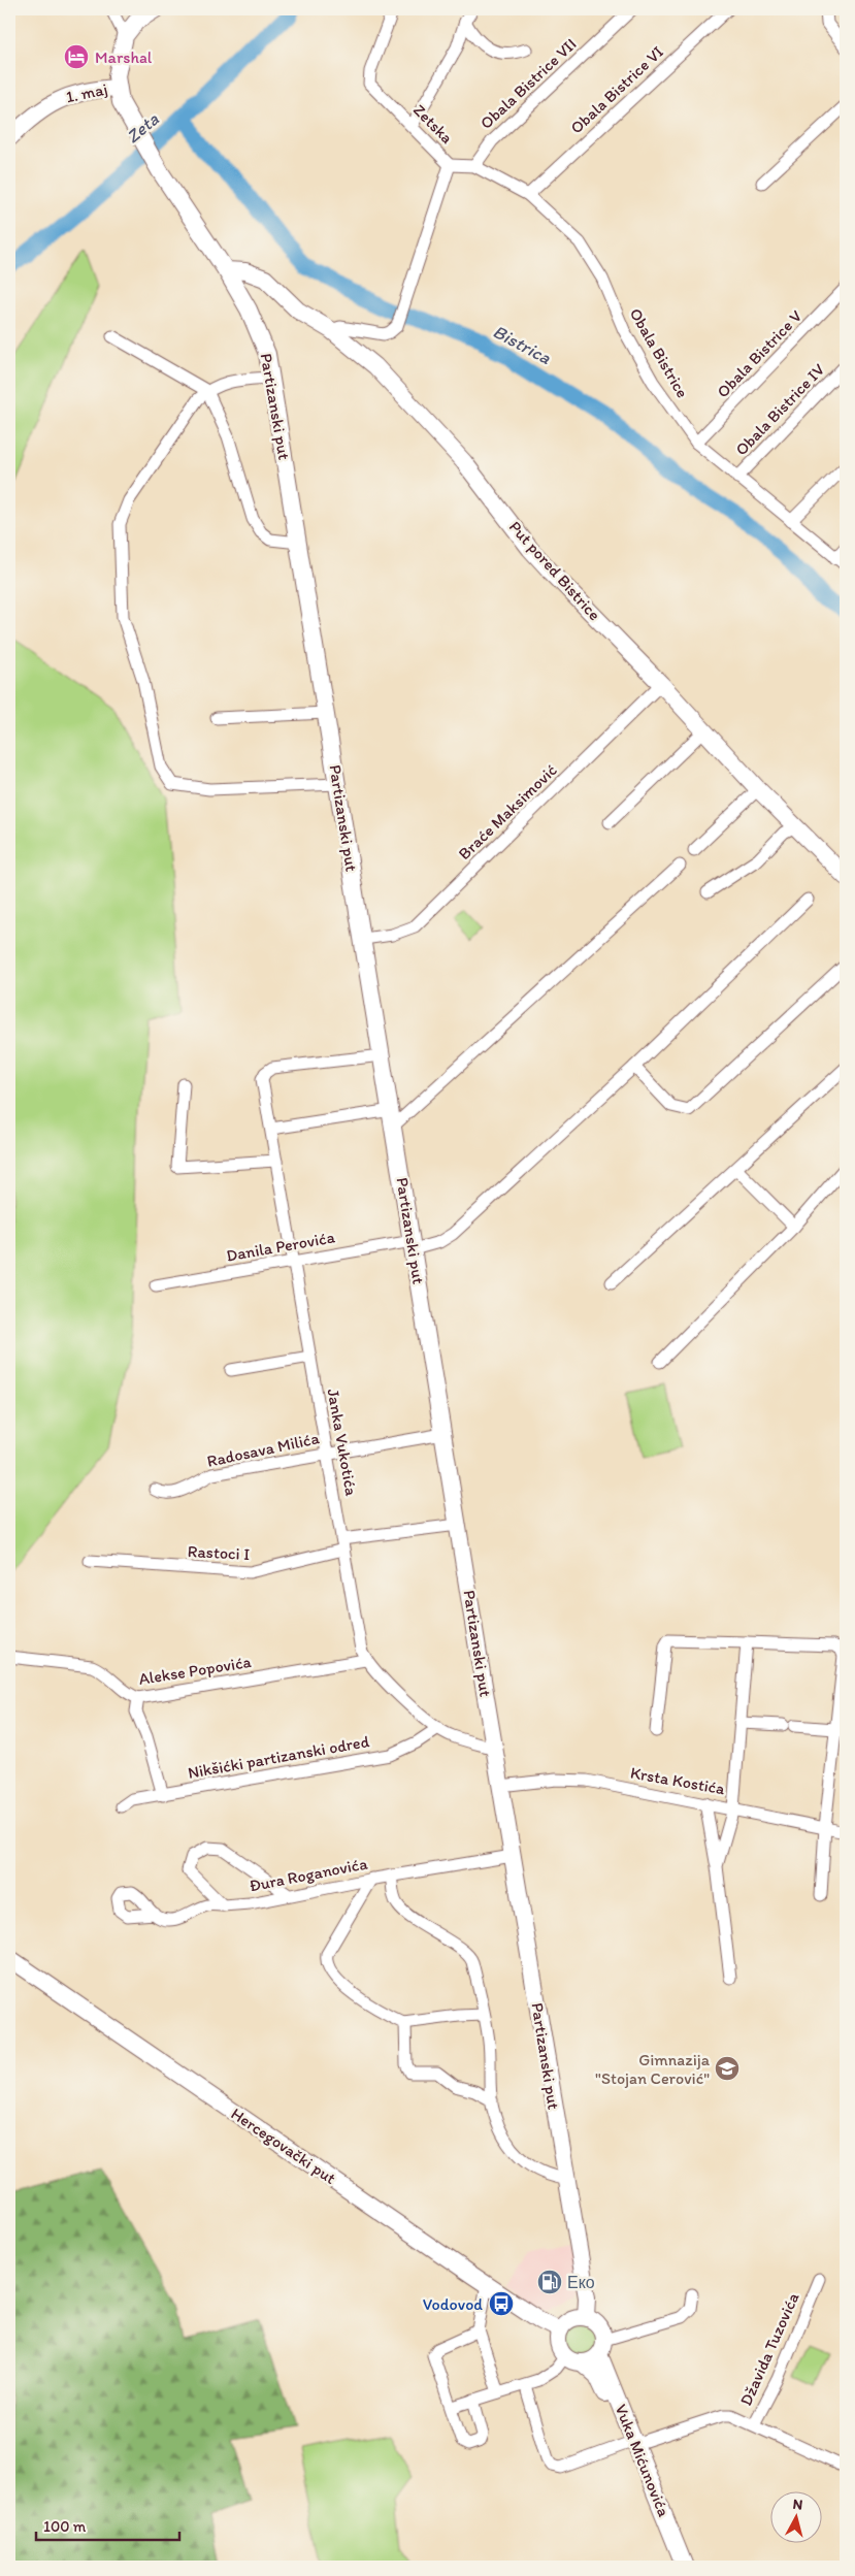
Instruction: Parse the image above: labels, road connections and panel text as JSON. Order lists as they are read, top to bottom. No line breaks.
{"streets":{"street":["Obala Bistrice VII","Obala Bistrice VI","1. maj","Zetska","Obala Bistrice","Obala Bistrice V","Partizanski put","Obala Bistrice IV","Put pored Bistrice","Braće Maksimović","Danila Perovića","Janka Vukotića","Radosava Milića","Rastoci I","Alekse Popovića","Nikšićki partizanski odred","Krsta Kostića","Đura Roganovića","Hercegovački put","Džavida Tuzovića","Vuka Mićunovića"]},"crossings":[["Obala Bistrice VII","Obala Bistrice"],["Obala Bistrice VI","Obala Bistrice"],["1. maj","Partizanski put"],["Zetska","Obala Bistrice"],["Zetska","Put pored Bistrice"],["Obala Bistrice","Obala Bistrice V"],["Obala Bistrice","Obala Bistrice IV"],["Partizanski put","Put pored Bistrice"],["Partizanski put","Braće Maksimović"],["Partizanski put","Danila Perovića"],["Partizanski put","Janka Vukotića"],["Partizanski put","Radosava Milića"],["Partizanski put","Rastoci I"],["Partizanski put","Krsta Kostića"],["Partizanski put","Đura Roganovića"],["Partizanski put","Hercegovački put"],["Partizanski put","Vuka Mićunovića"],["Put pored Bistrice","Braće Maksimović"],["Danila Perovića","Janka Vukotića"],["Janka Vukotića","Radosava Milića"],["Janka Vukotića","Rastoci I"],["Janka Vukotića","Alekse Popovića"],["Janka Vukotića","Nikšićki partizanski odred"],["Hercegovački put","Vuka Mićunovića"]],"water":["Zeta","Bistrica"],"places":{"hotel":["Marshal"],"school or university":["Gimnazija \"Stojan Cerović\""],"fuel station":["Еко"],"bus stop":["Vodovod"]},"scale_bar":"100 m","north":"top"}
